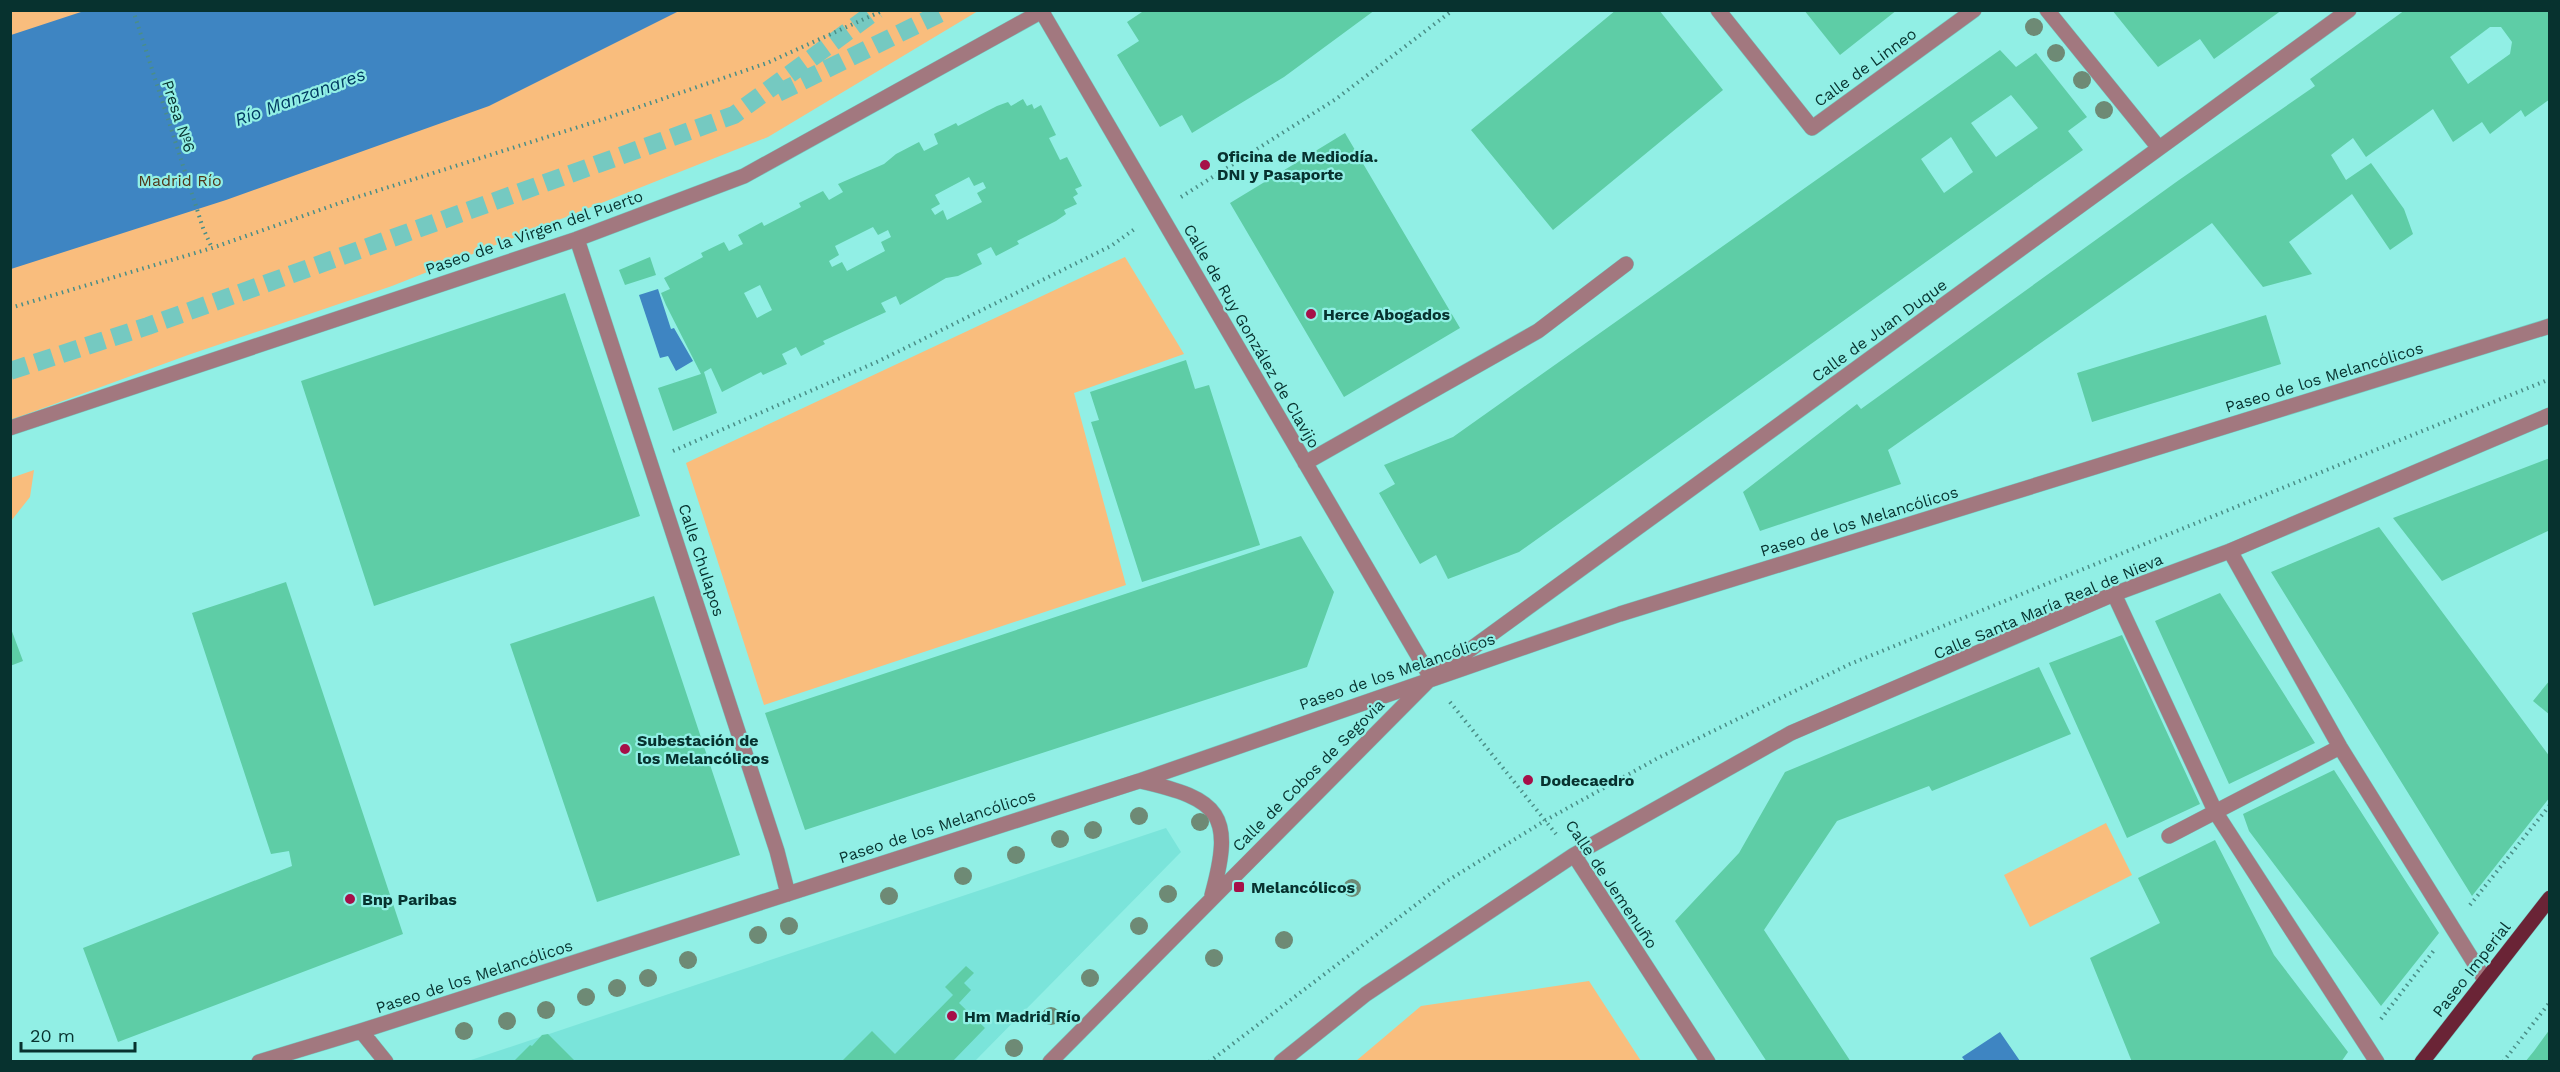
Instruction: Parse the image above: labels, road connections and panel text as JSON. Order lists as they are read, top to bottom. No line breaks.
{"streets":{"main road":["Paseo Imperial"],"street":["Calle de Linneo","Paseo de la Virgen del Puerto","Calle de Juan Duque","Calle de Ruy González de Clavijo","Paseo de los Melancólicos","Calle Chulapos","Calle Santa María Real de Nieva","Calle de Cobos de Segovia","Calle de Jemenuño"],"path":["Presa Nº6"]},"crossings":[["Paseo de la Virgen del Puerto","Calle de Ruy González de Clavijo"],["Paseo de la Virgen del Puerto","Calle Chulapos"],["Calle de Juan Duque","Calle de Ruy González de Clavijo"],["Calle de Juan Duque","Paseo de los Melancólicos"],["Calle de Juan Duque","Calle de Cobos de Segovia"],["Calle de Juan Duque","Calle de Jemenuño"],["Calle de Ruy González de Clavijo","Paseo de los Melancólicos"],["Calle de Ruy González de Clavijo","Calle de Cobos de Segovia"],["Calle de Ruy González de Clavijo","Calle de Jemenuño"],["Paseo de los Melancólicos","Calle Chulapos"],["Paseo de los Melancólicos","Calle de Cobos de Segovia"],["Paseo de los Melancólicos","Calle de Jemenuño"],["Calle Santa María Real de Nieva","Calle de Jemenuño"],["Calle de Cobos de Segovia","Calle de Jemenuño"]],"water":["Río Manzanares"],"parks":["Madrid Río"],"places":{"other":["Oficina de Mediodía. DNI y Pasaporte","Herce Abogados","Subestación de los Melancólicos","Dodecaedro","Bnp Paribas","Hm Madrid Río"],"transit":["Melancólicos"]},"scale_bar":"20 m"}
